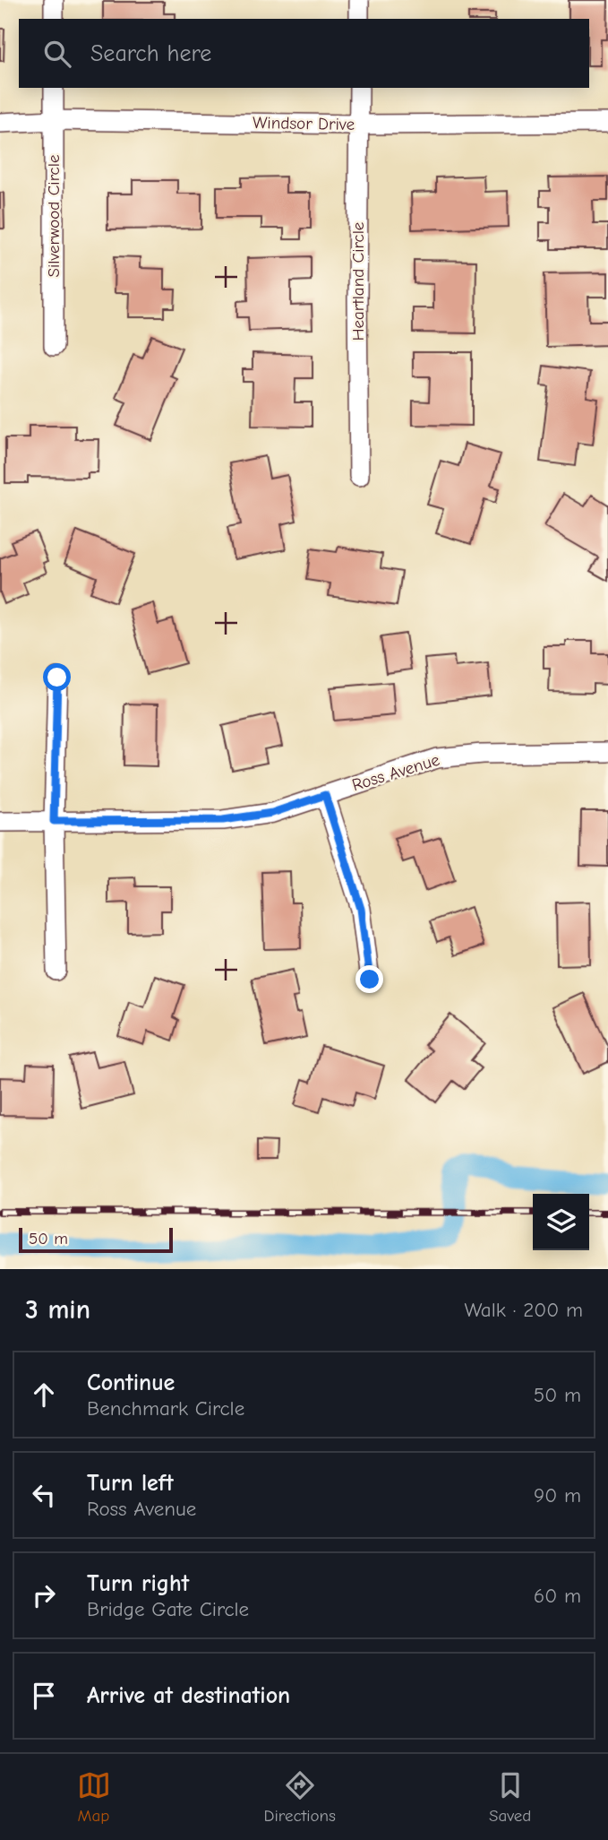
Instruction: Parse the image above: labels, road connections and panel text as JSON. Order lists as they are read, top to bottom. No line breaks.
{"streets":{"street":["Windsor Drive","Silverwood Circle","Heartland Circle","Ross Avenue"]},"crossings":[["Windsor Drive","Silverwood Circle"],["Windsor Drive","Heartland Circle"]],"scale_bar":"50 m","page":{"search":"Search here","scale":"50 m","heading":["3 min","Walk · 200 m"],"list":[["Continue","Benchmark Circle","50 m"],["Turn left","Ross Avenue","90 m"],["Turn right","Bridge Gate Circle","60 m"],"Arrive at destination"],"nav":["Map","Directions","Saved"]}}
